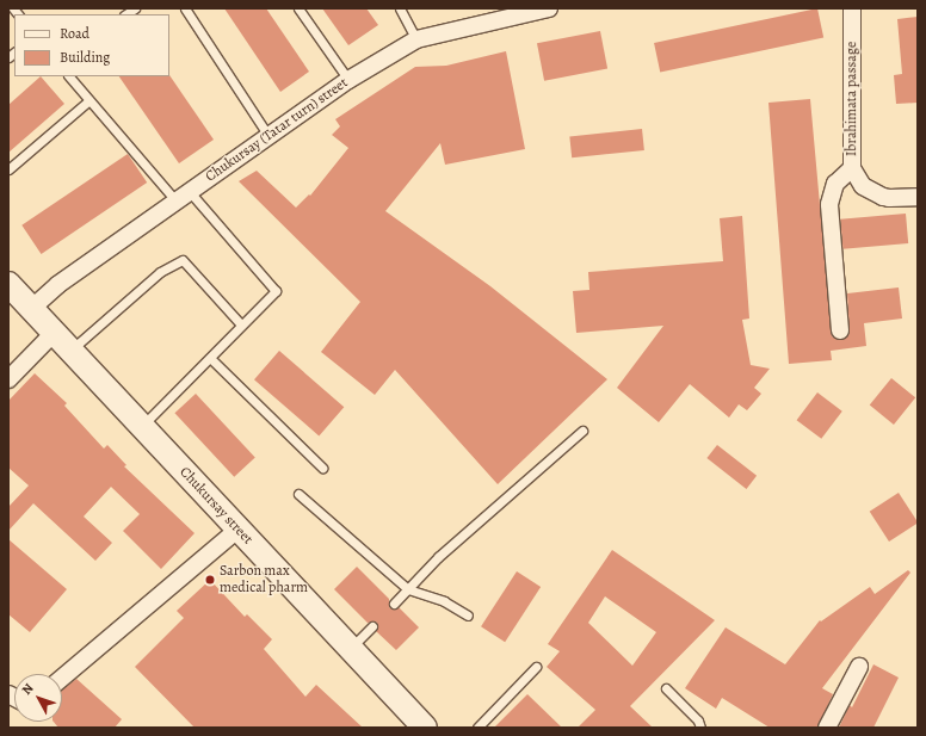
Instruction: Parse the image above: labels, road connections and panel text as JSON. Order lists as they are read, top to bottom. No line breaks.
{"streets":{"street":["Ibrahimаta passage","Chukursay (Tatar turn) street","Chukursay street"]},"crossings":[["Chukursay (Tatar turn) street","Chukursay street"]],"places":["Sarbon max medical pharm"],"legend":["Road","Building"],"north":"top left"}
